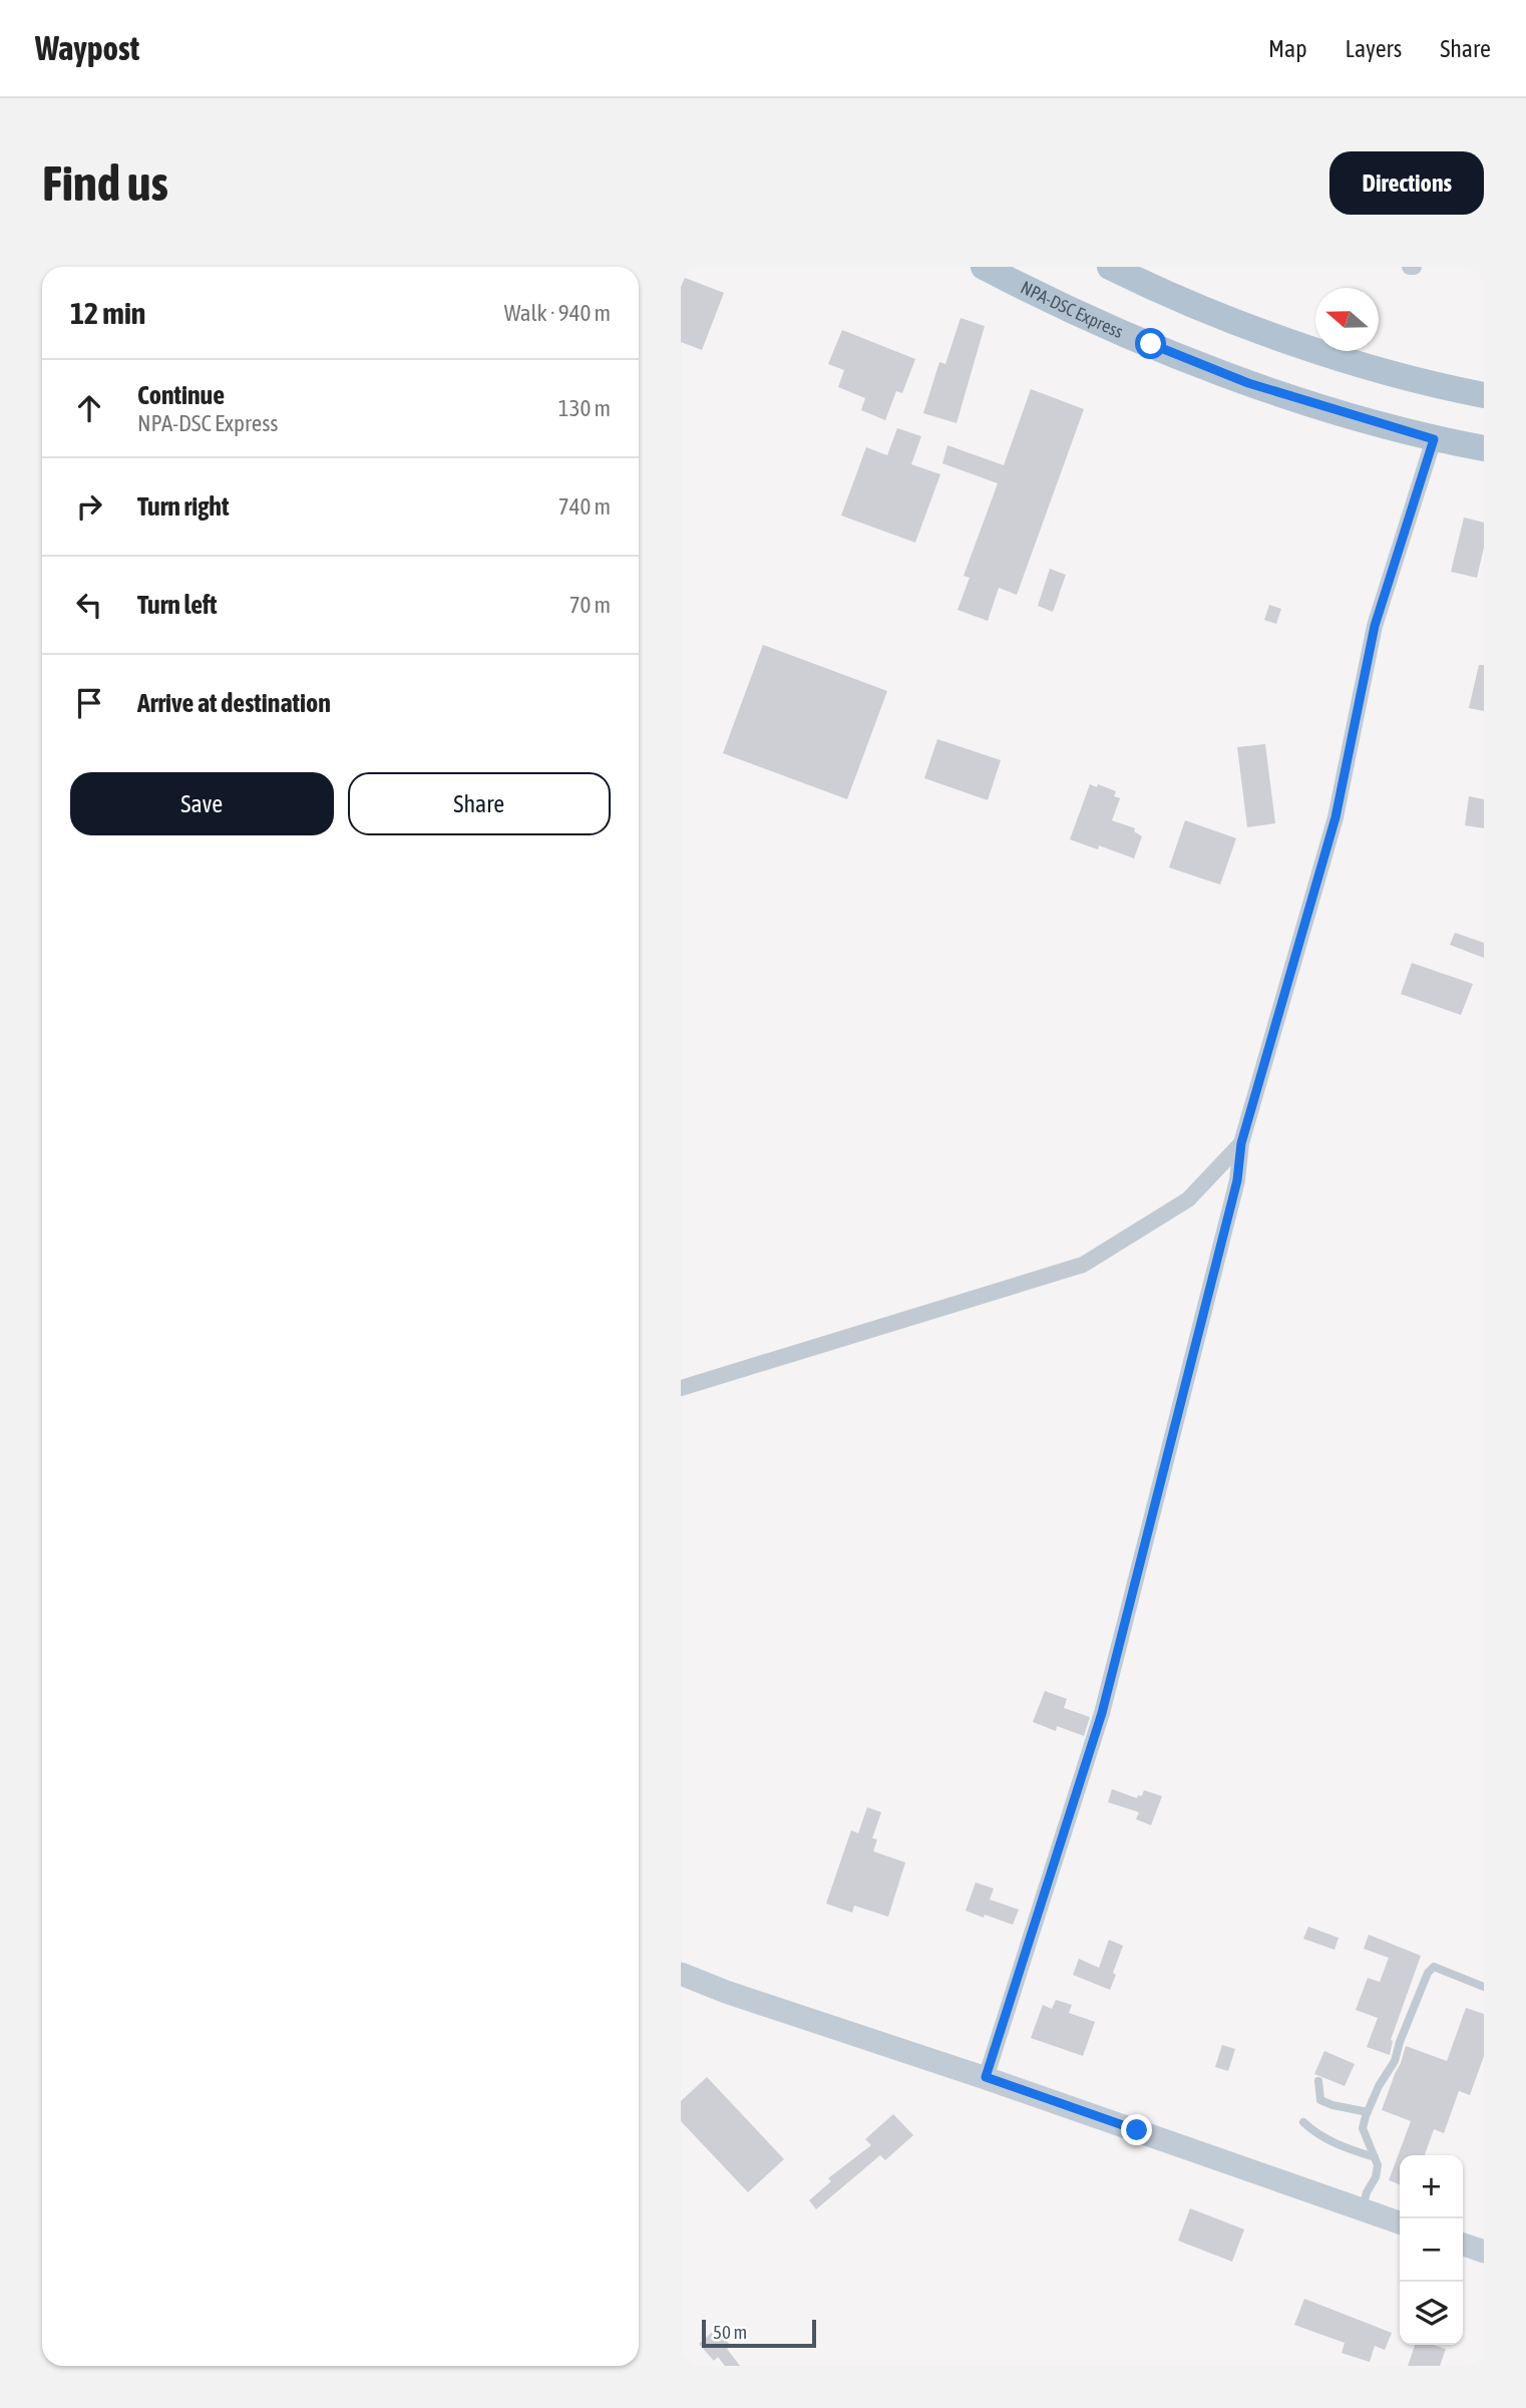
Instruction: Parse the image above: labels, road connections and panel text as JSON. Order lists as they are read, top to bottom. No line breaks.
{"streets":{"main road":["NPA-DSC Express"]},"scale_bar":"50 m","north":"left","page":{"header":"Waypost","nav":["Map","Layers","Share"],"buttons":["Directions",["Save","Share"]],"title":"Find us","heading":["12 min","Walk · 940 m"],"list":[["Continue","NPA-DSC Express","130 m"],["Turn right","740 m"],["Turn left","70 m"],"Arrive at destination"],"map_buttons":["+","−"],"scale":"50 m"}}
